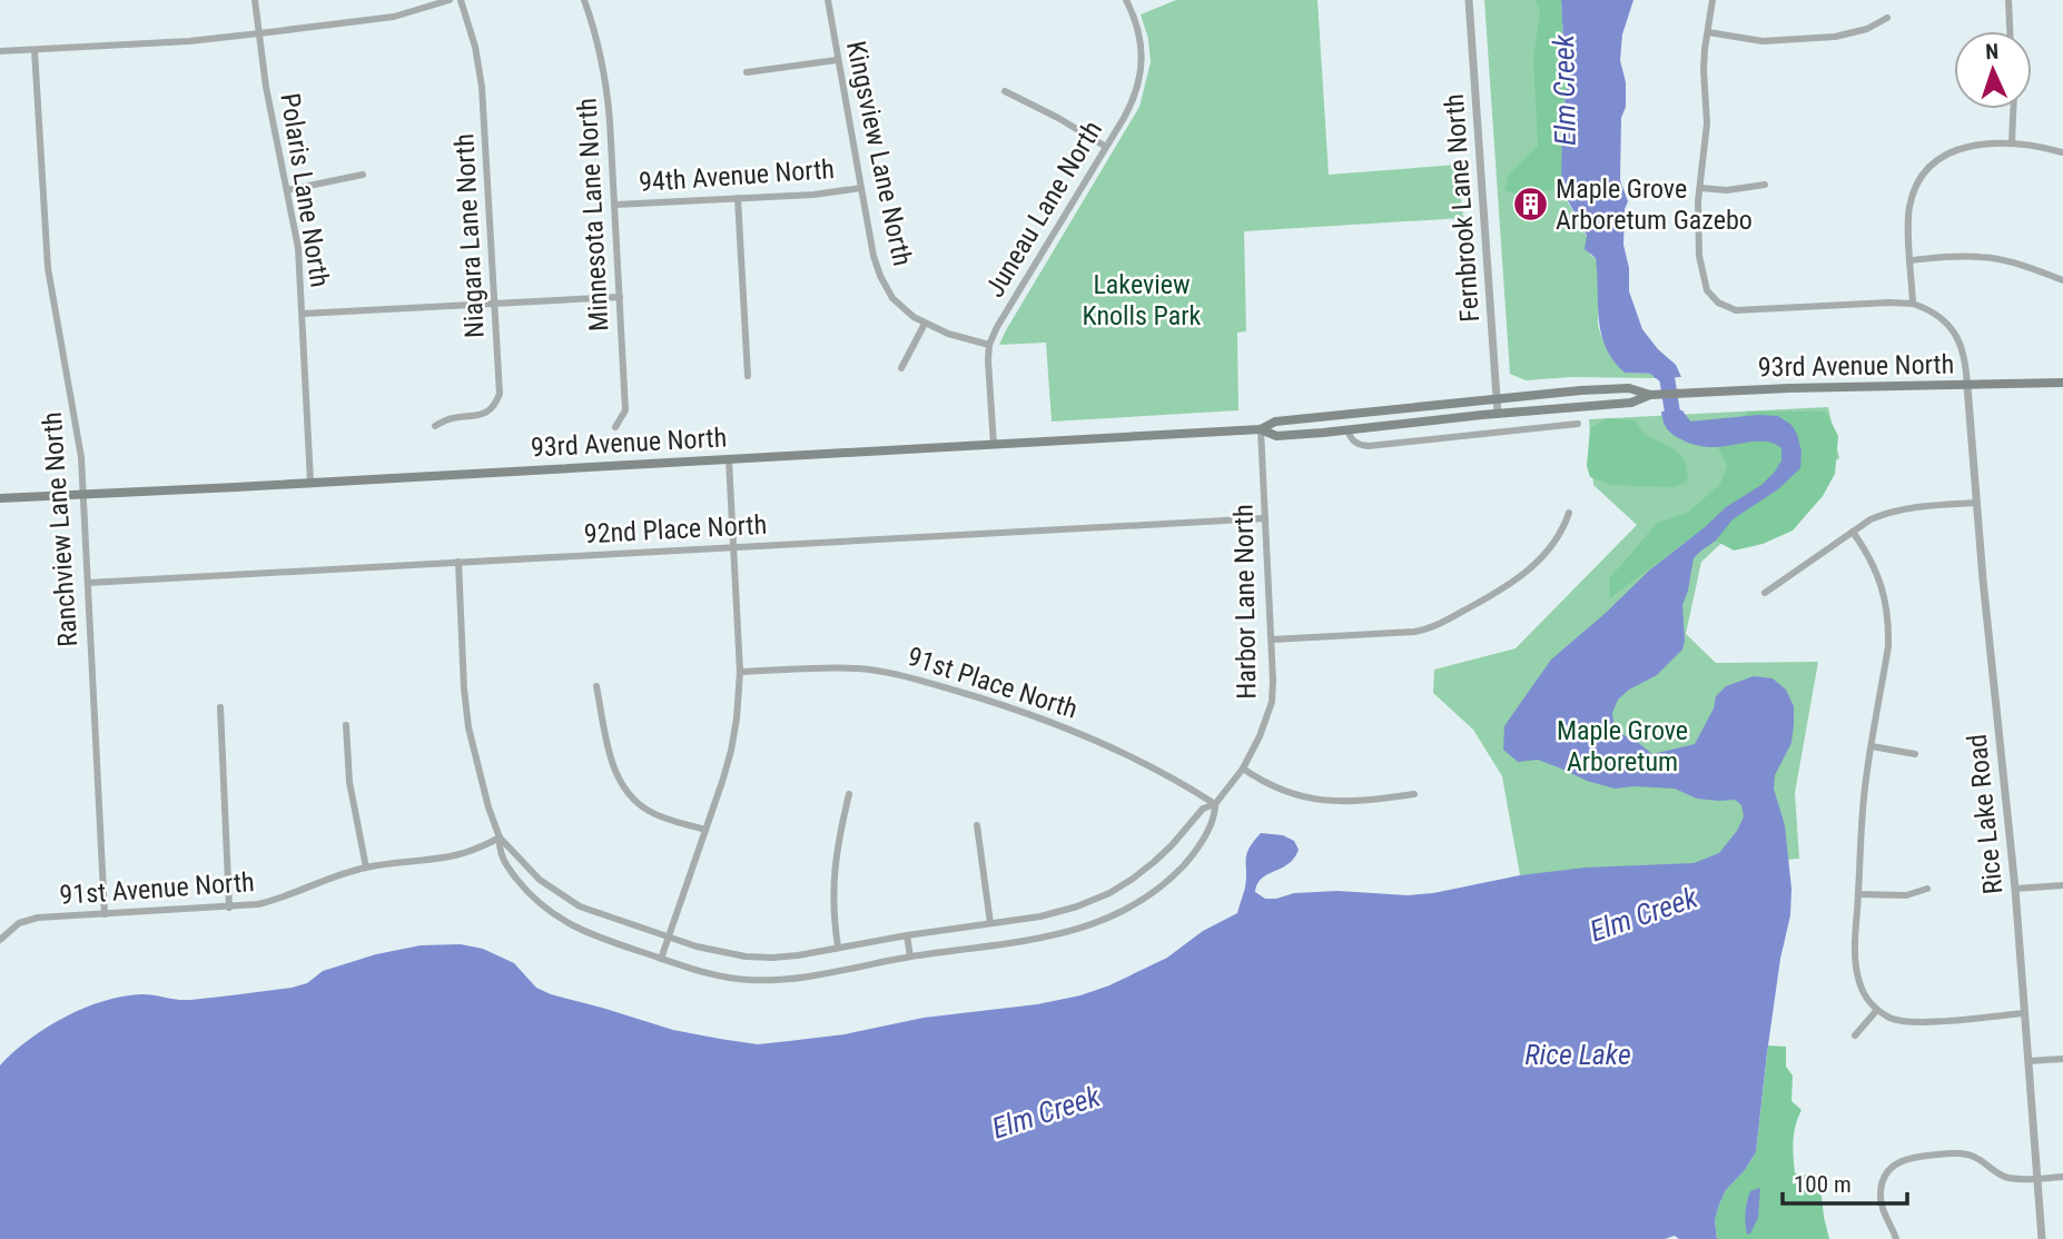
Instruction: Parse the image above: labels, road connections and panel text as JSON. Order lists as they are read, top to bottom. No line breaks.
{"streets":{"main road":["93rd Avenue North"],"street":["Kingsview Lane North","94th Avenue North","Polaris Lane North","Fernbrook Lane North","Juneau Lane North","Minnesota Lane North","Niagara Lane North","Ranchview Lane North","92nd Place North","Harbor Lane North","91st Place North","Rice Lake Road","91st Avenue North"]},"crossings":[["Kingsview Lane North","94th Avenue North"],["Kingsview Lane North","Juneau Lane North"],["94th Avenue North","Minnesota Lane North"],["Polaris Lane North","93rd Avenue North"],["Fernbrook Lane North","93rd Avenue North"],["Juneau Lane North","93rd Avenue North"],["93rd Avenue North","Ranchview Lane North"],["93rd Avenue North","Harbor Lane North"],["93rd Avenue North","Rice Lake Road"],["Ranchview Lane North","92nd Place North"],["Ranchview Lane North","91st Avenue North"],["92nd Place North","Harbor Lane North"],["Harbor Lane North","91st Place North"]],"water":["Elm Creek","Rice Lake"],"parks":["Lakeview Knolls Park","Maple Grove Arboretum"],"places":{"building":["Maple Grove Arboretum Gazebo"]},"scale_bar":"100 m","north":"top"}
